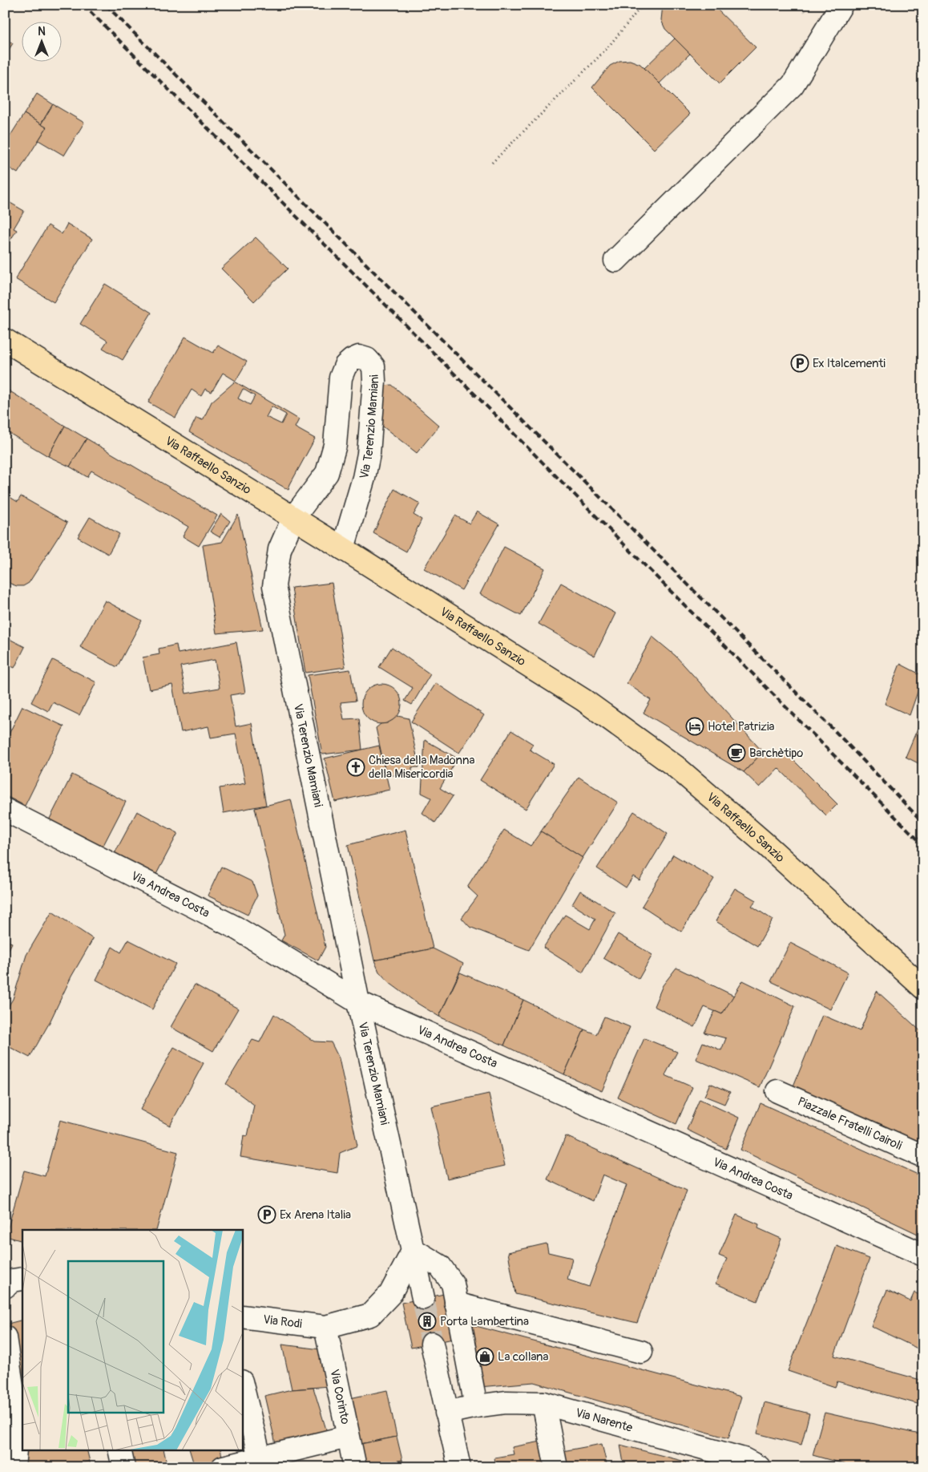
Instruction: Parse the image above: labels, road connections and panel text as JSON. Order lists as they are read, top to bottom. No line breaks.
{"streets":{"main road":["Via Raffaello Sanzio"],"street":["Via Terenzio Mamiani","Via Andrea Costa","Piazzale Fratelli Cairoli","Via Rodi","Via Corinto","Via Narente"]},"crossings":[["Via Terenzio Mamiani","Via Raffaello Sanzio"],["Via Terenzio Mamiani","Via Andrea Costa"],["Via Rodi","Via Corinto"]],"places":{"parking":["Ex Italcementi","Ex Arena Italia"],"hotel":["Hotel Patrizia"],"cafe":["Barchètipo"],"church":["Chiesa della Madonna della Misericordia"],"building":["Porta Lambertina"],"shop":["La collana"]},"north":"top"}
